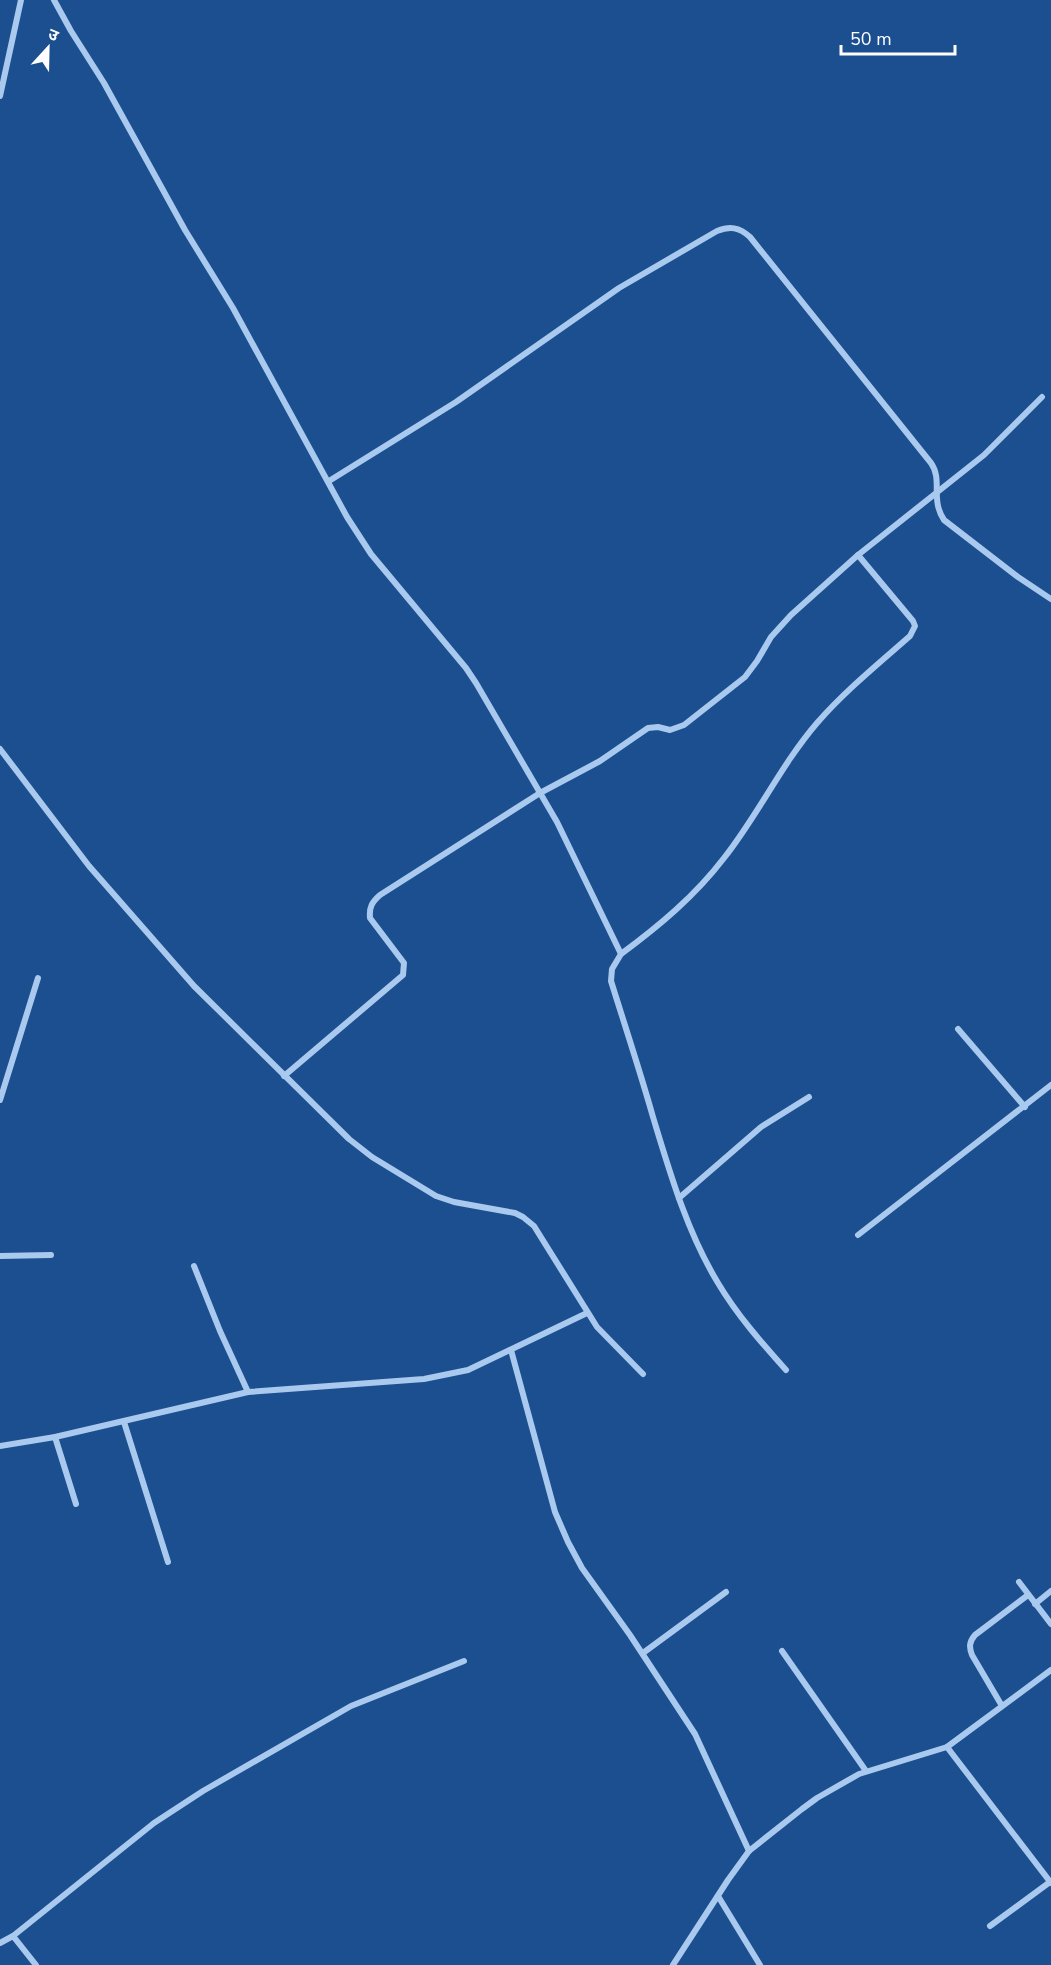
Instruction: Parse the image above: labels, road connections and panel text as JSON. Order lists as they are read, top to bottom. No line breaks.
{"scale_bar":"50 m","north":"top"}
